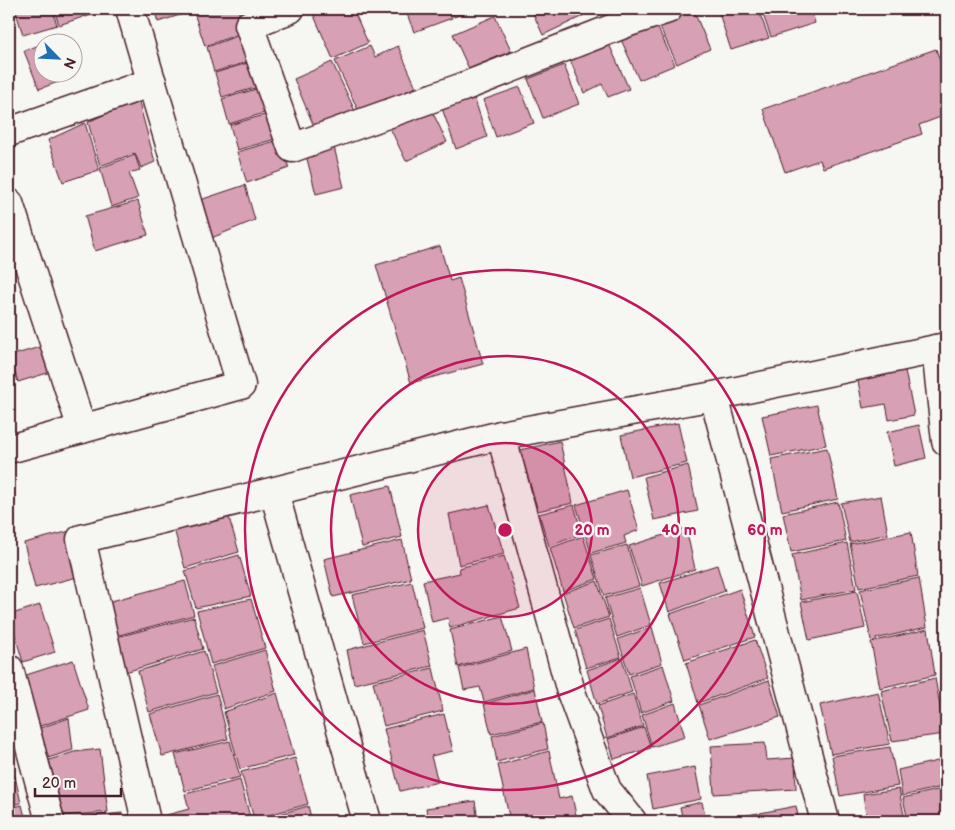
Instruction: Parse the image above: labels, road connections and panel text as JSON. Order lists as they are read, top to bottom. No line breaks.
{"scale_bar":"20 m","north":"bottom right","rings":["20 m","40 m","60 m"]}
